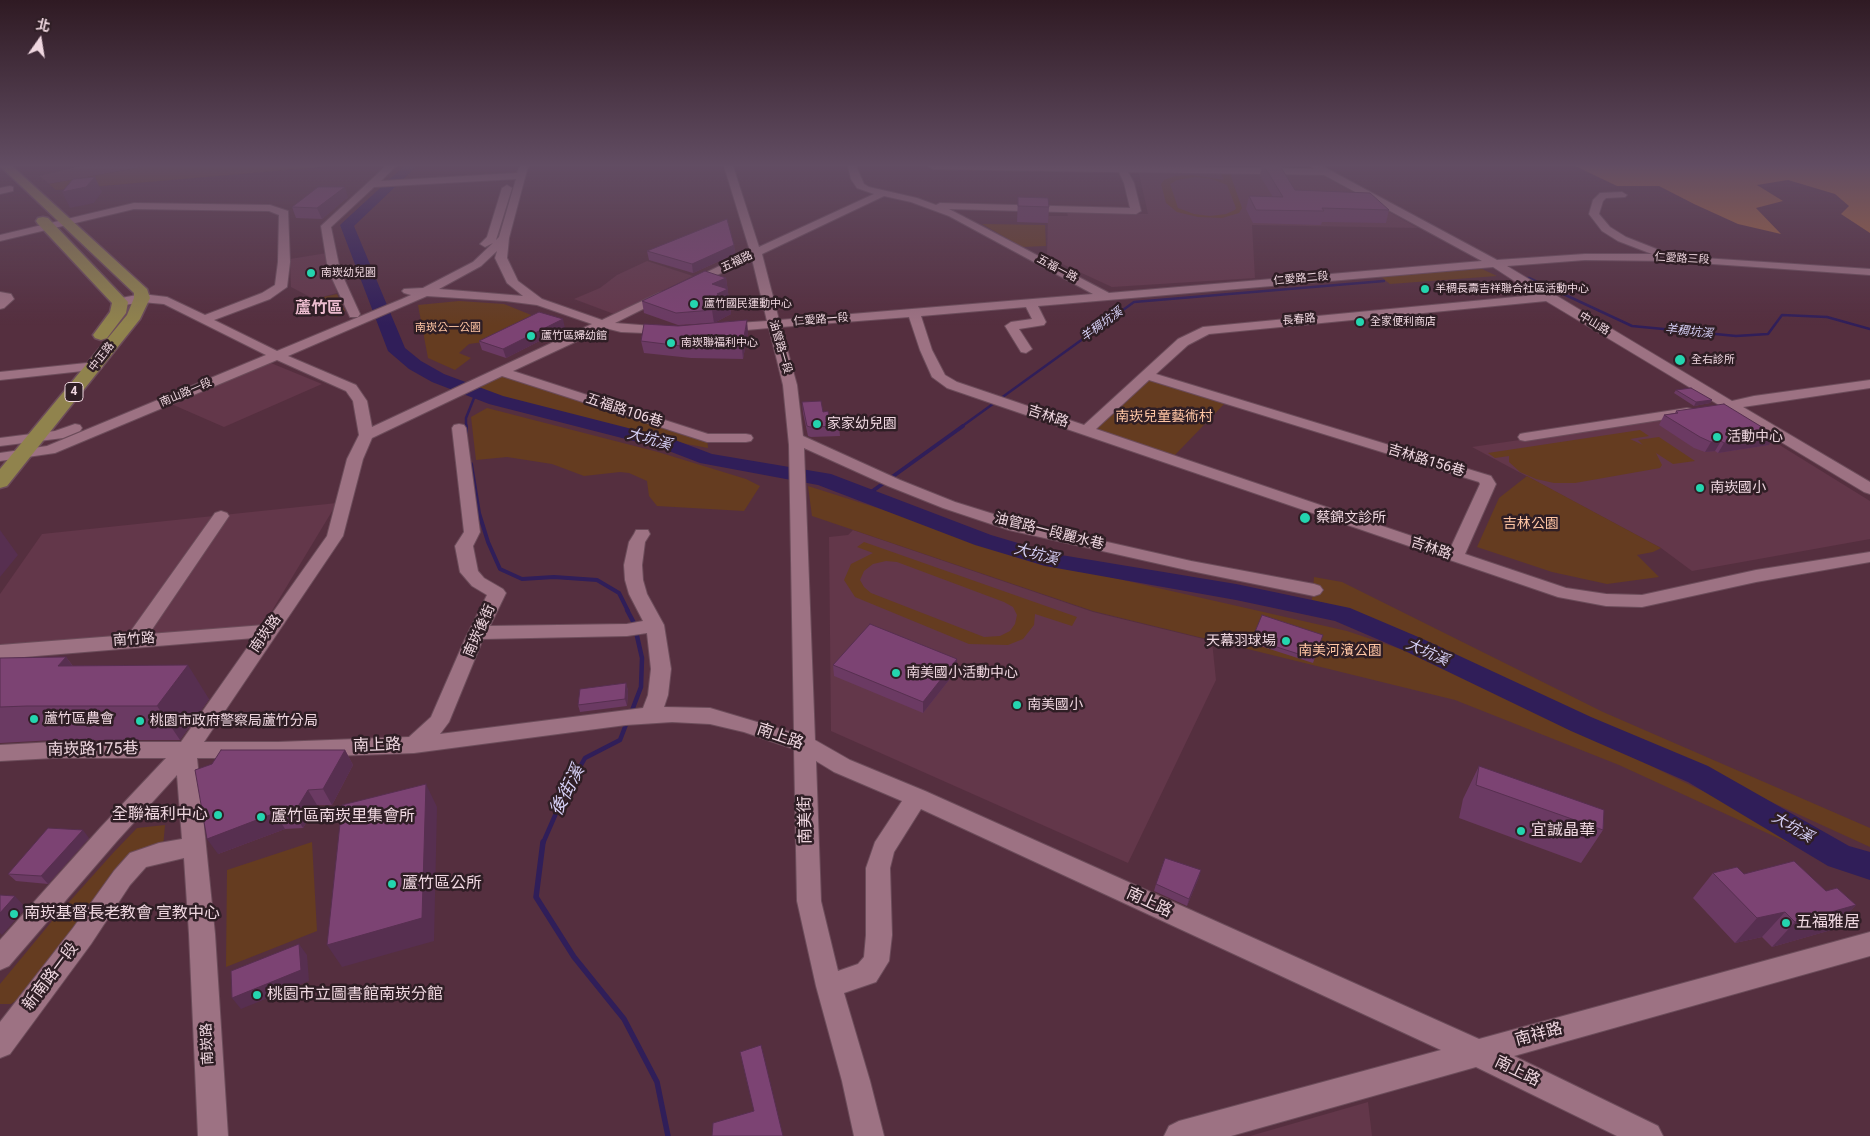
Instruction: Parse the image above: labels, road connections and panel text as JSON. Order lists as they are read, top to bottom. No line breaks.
{"streets":{"main road":["中正路","4"],"street":["仁愛路三段","五福路","五福一路","仁愛路二段","仁愛路一段","長春路","中山路","油管路一段","南山路一段","五福路106巷","吉林路","吉林路156巷","油管路一段麗水巷","南崁後街","南崁路","南竹路","南上路","南崁路175巷","南美街","新南路一段","南祥路"]},"crossings":[["仁愛路三段","仁愛路二段"],["仁愛路三段","中山路"],["五福路","油管路一段"],["五福路","五福路106巷"],["五福路","南崁路"],["五福一路","仁愛路二段"],["五福一路","仁愛路一段"],["仁愛路二段","仁愛路一段"],["仁愛路二段","中山路"],["仁愛路一段","油管路一段"],["仁愛路一段","吉林路"],["長春路","中山路"],["長春路","吉林路"],["長春路","吉林路156巷"],["油管路一段","油管路一段麗水巷"],["油管路一段","南美街"],["中正路","南山路一段"],["吉林路","吉林路156巷"],["南崁後街","南上路"],["南崁路","南竹路"],["南崁路","南上路"],["南崁路","南崁路175巷"],["南崁路","新南路一段"],["南上路","南崁路175巷"],["南上路","南美街"],["南上路","南祥路"]],"districts":["蘆竹區"],"water":["羊稠坑溪","大坑溪","後街溪"],"parks":["南崁公一公園","南崁兒童藝術村","吉林公園","南美河濱公園"],"places":["南崁幼兒園","羊稠長壽吉祥聯合社區活動中心","蘆竹國民運動中心","全家便利商店","蘆竹區婦幼館","南崁聯福利中心","全右診所","家家幼兒園","活動中心","南崁國小","蔡錦文診所","天幕羽球場","南美國小活動中心","南美國小","蘆竹區農會","桃園市政府警察局蘆竹分局","全聯福利中心","蘆竹區南崁里集會所","宜誠晶華","蘆竹區公所","南崁基督長老教會 宣教中心","五福雅居","桃園市立圖書館南崁分館"],"north":"top"}
